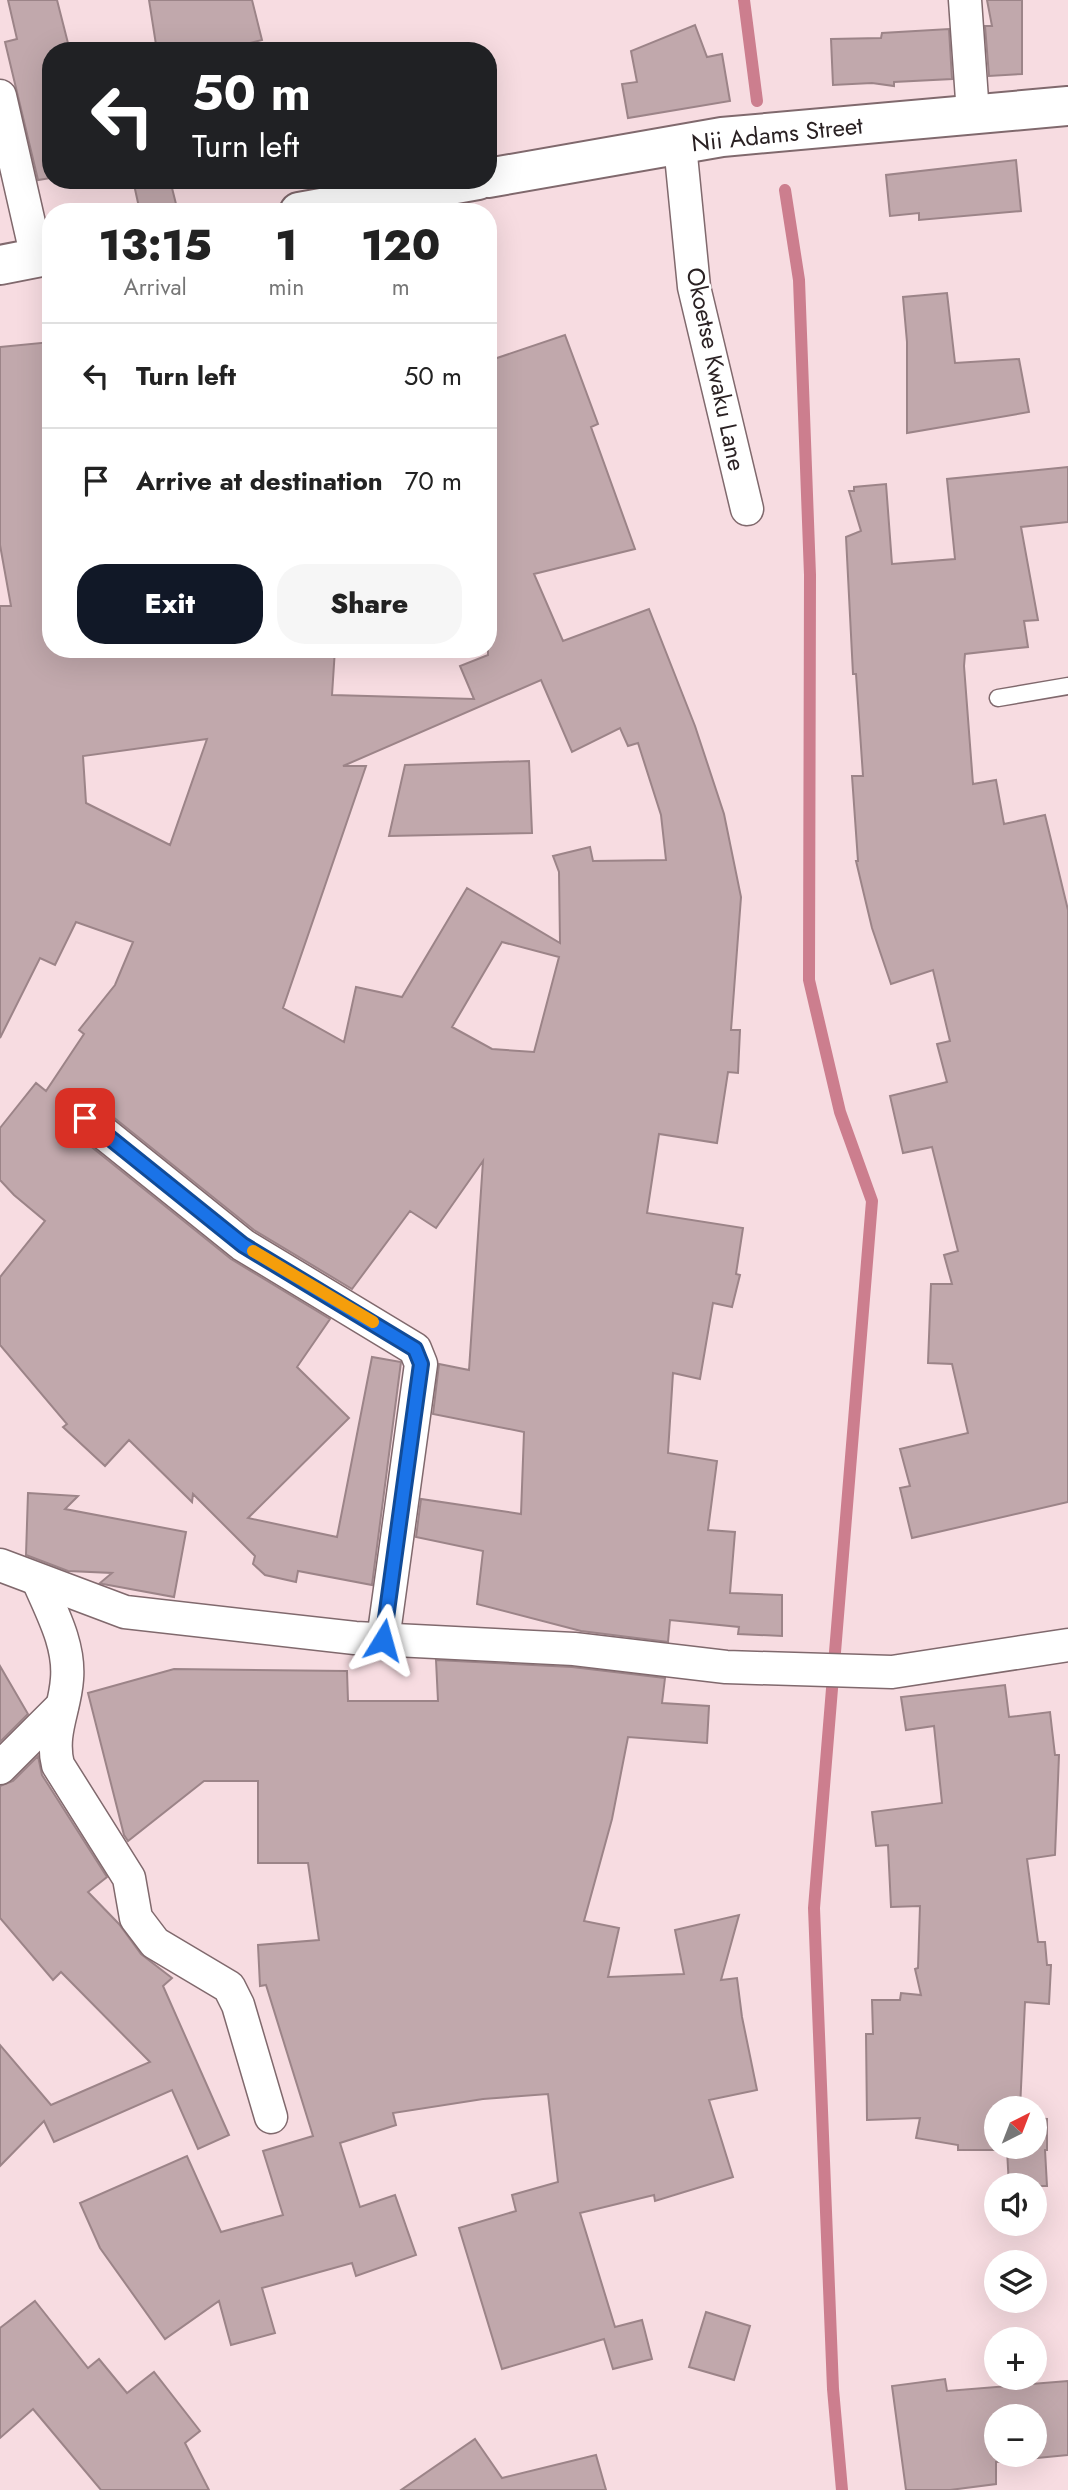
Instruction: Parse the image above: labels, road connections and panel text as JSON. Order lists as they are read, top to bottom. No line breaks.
{"streets":{"street":["Nii Adams Street","Okoetse Kwaku Lane"]},"crossings":[["Nii Adams Street","Okoetse Kwaku Lane"]],"north":"top right","page":{"turn":["50 m","Turn left"],"eta":["13:15","Arrival","1","min","120","m"],"list":[{"name":"Turn left","value":"50 m"},{"name":"Arrive at destination","value":"70 m"}],"buttons":["Exit","Share"],"map_buttons":["+","−"]}}
